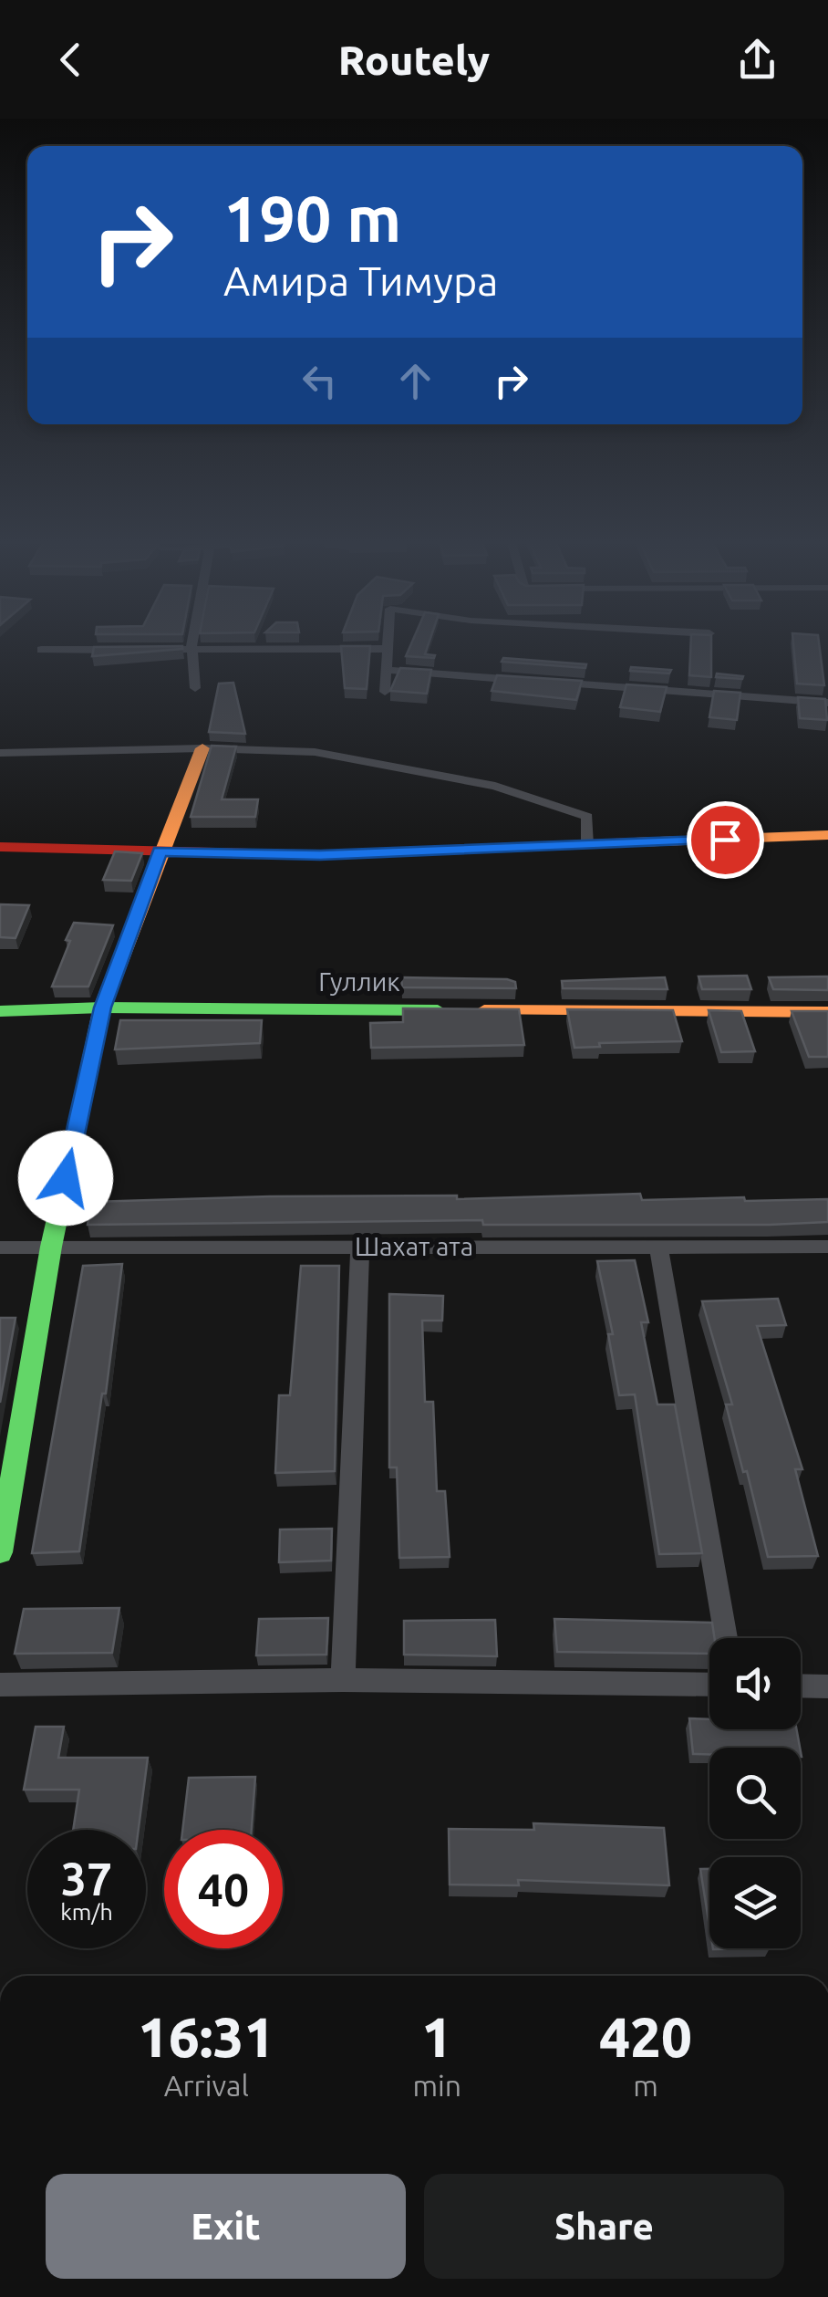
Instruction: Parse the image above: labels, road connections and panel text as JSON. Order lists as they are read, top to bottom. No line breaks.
{"streets":{"street":["Гуллик","Шахат ата"]},"page":{"header":"Routely","turn":["190 m","Амира Тимура"],"speed":"37 km/h","limit":"40","eta":["16:31","Arrival","1","min","420","m"],"buttons":["Exit","Share"]}}
